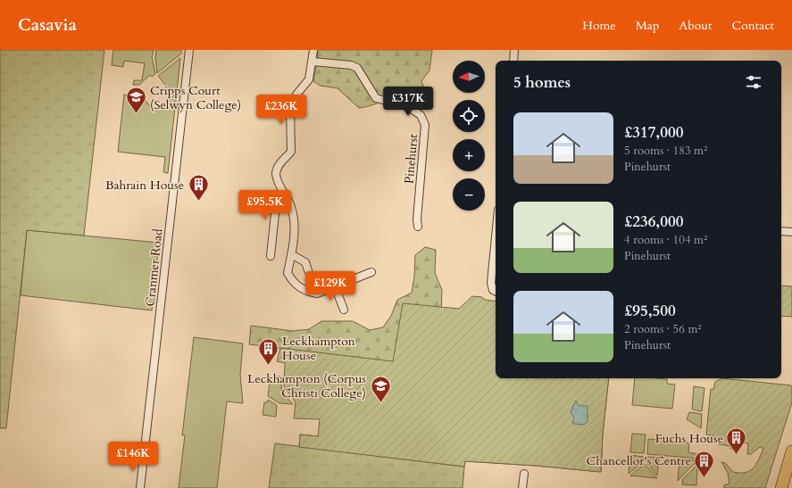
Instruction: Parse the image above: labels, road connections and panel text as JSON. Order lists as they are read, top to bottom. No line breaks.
{"streets":{"street":["Pinehurst","Cranmer Road"]},"places":{"school or university":["Cripps Court (Selwyn College)","Leckhampton (Corpus Christi College)"],"building":["Bahrain House","Leckhampton House","Fuchs House","Chancellor's Centre"]},"north":"left","page":{"header":"Casavia","nav":["Home","Map","About","Contact"],"map_buttons":["+","−"],"heading":"5 homes","price":["£317K","£236K","£95.5K","£129K","£146K"],"list":[{"name":"£317,000","note":"5 rooms · 183 m² · Pinehurst"},{"name":"£236,000","note":"4 rooms · 104 m² · Pinehurst"},{"name":"£95,500","note":"2 rooms · 56 m² · Pinehurst"}]}}
